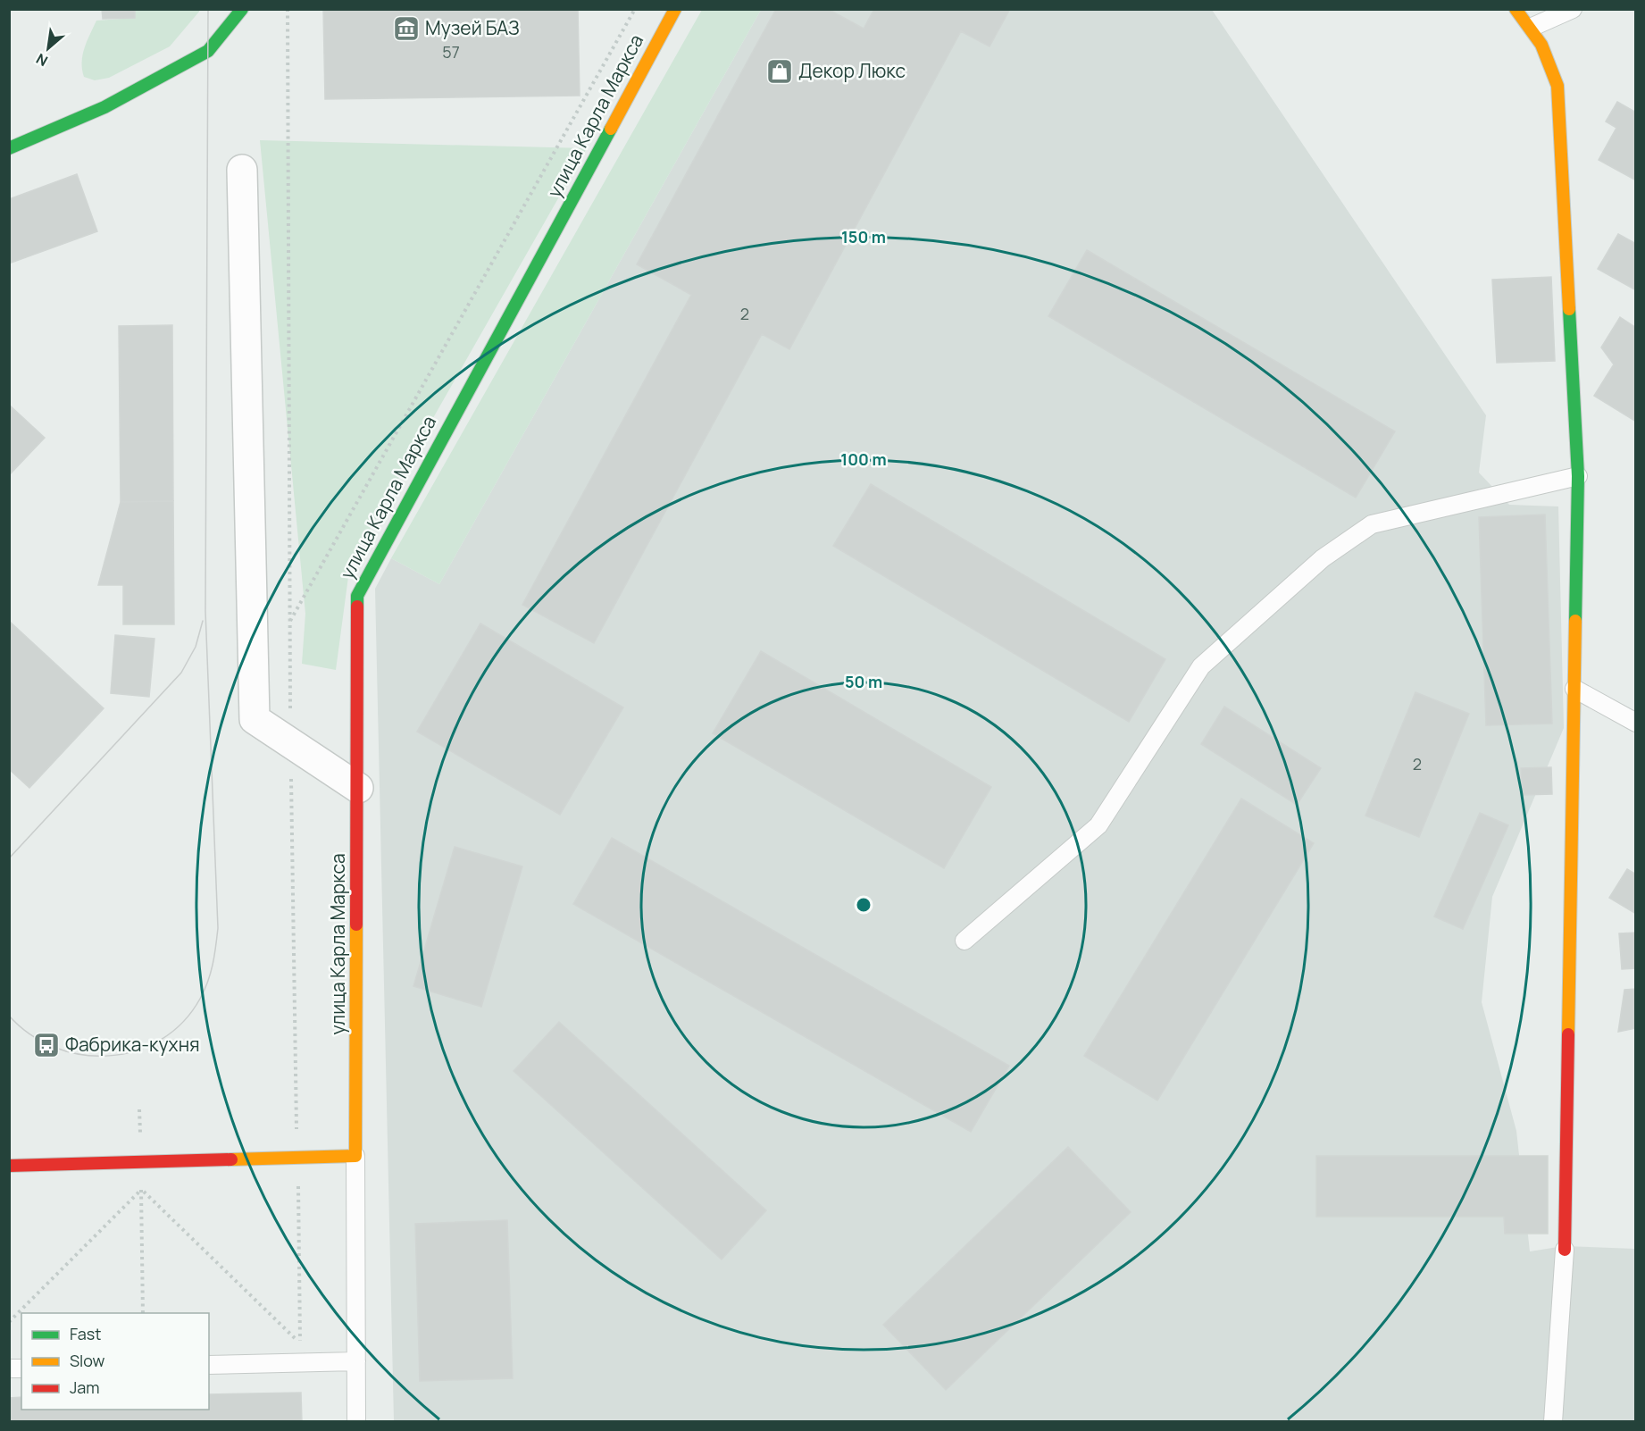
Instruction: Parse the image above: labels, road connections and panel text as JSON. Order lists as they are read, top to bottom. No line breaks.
{"streets":{"street":["улица Карла Маркса"]},"places":{"museum":["Музей БАЗ"],"shop":["Декор Люкс"],"bus stop":["Фабрика-кухня"]},"house_numbers":["57","2","2"],"legend":["Fast","Slow","Jam"],"north":"bottom left","rings":["150 m","100 m","50 m"]}
